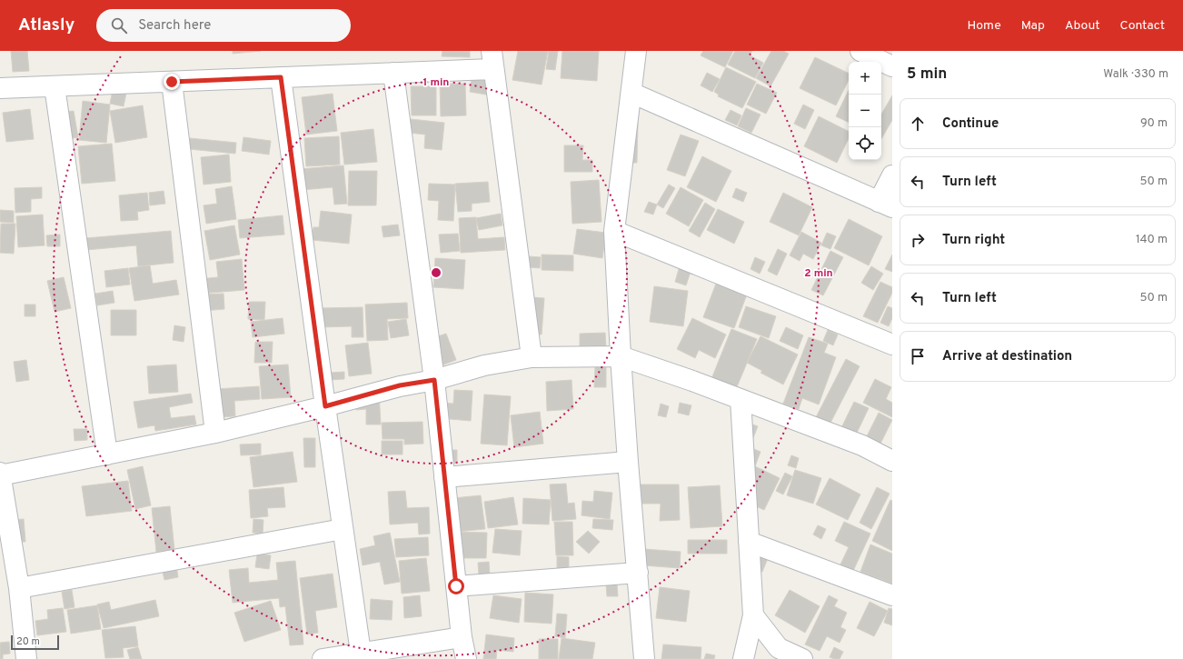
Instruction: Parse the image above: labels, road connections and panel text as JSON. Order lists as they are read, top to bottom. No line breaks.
{"scale_bar":"20 m","page":{"header":"Atlasly","search":"Search here","nav":["Home","Map","About","Contact"],"heading":["5 min","Walk · 330 m"],"map_buttons":["+","−"],"list":[["Continue","90 m"],["Turn left","50 m"],["Turn right","140 m"],["Turn left","50 m"],"Arrive at destination"],"scale":"20 m"},"rings":["1 min","2 min"]}
